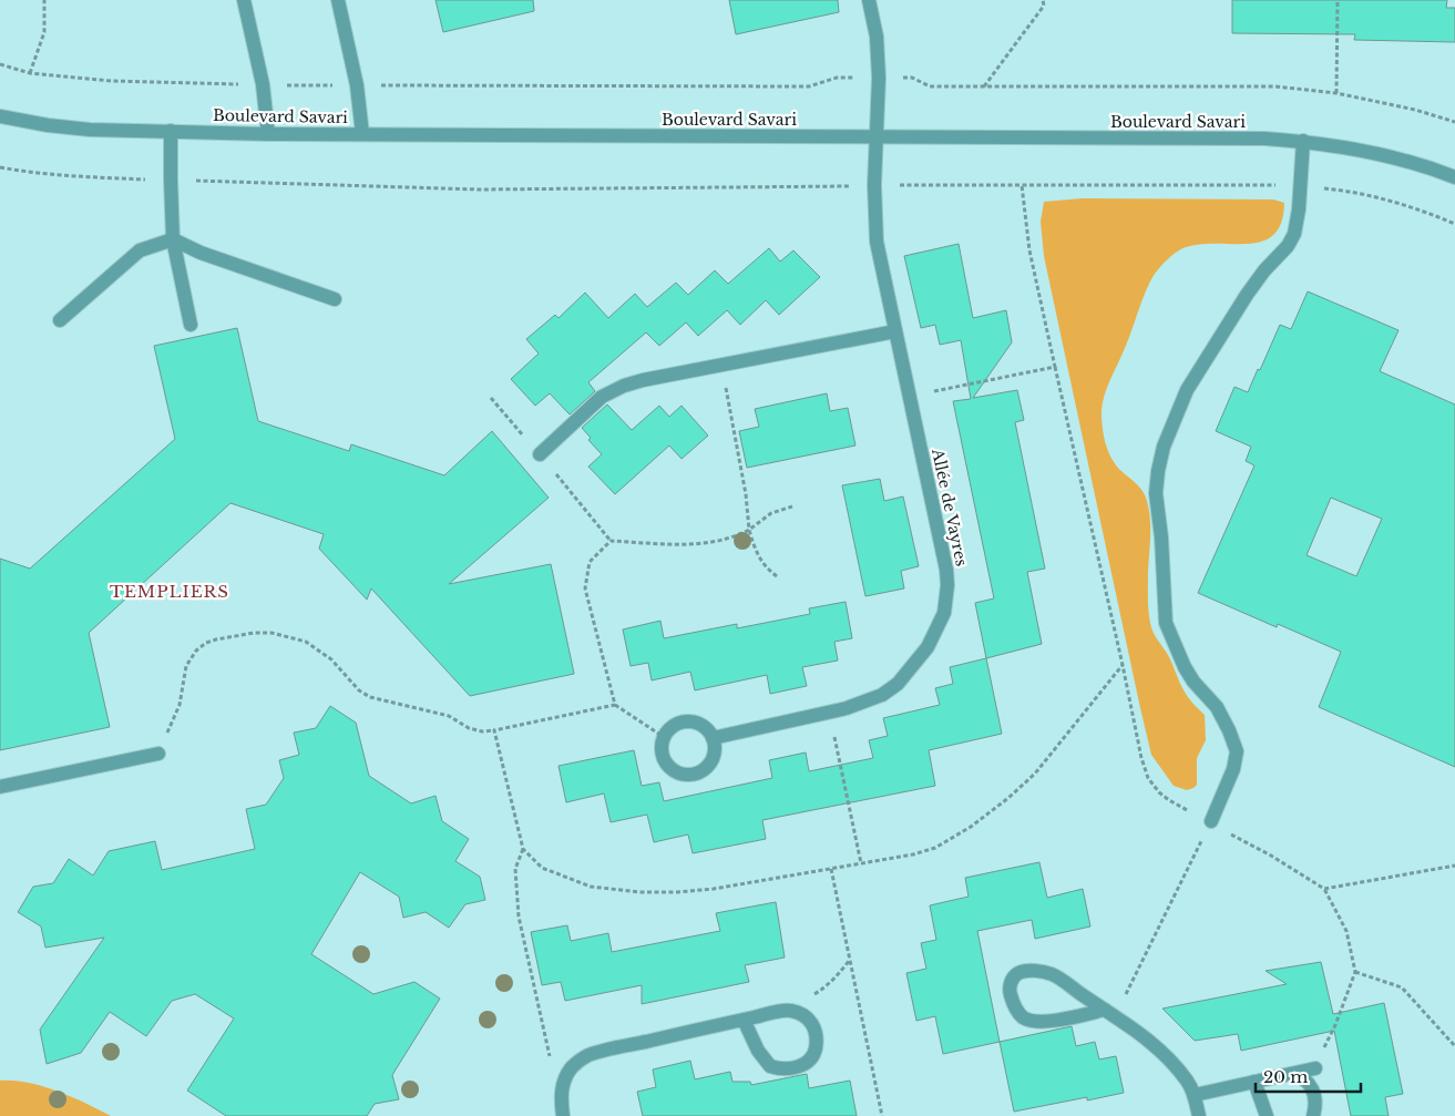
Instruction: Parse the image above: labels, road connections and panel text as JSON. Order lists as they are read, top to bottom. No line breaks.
{"streets":{"street":["Boulevard Savari","Allée de Vayres"]},"crossings":[["Boulevard Savari","Allée de Vayres"]],"districts":["TEMPLIERS"],"scale_bar":"20 m"}
